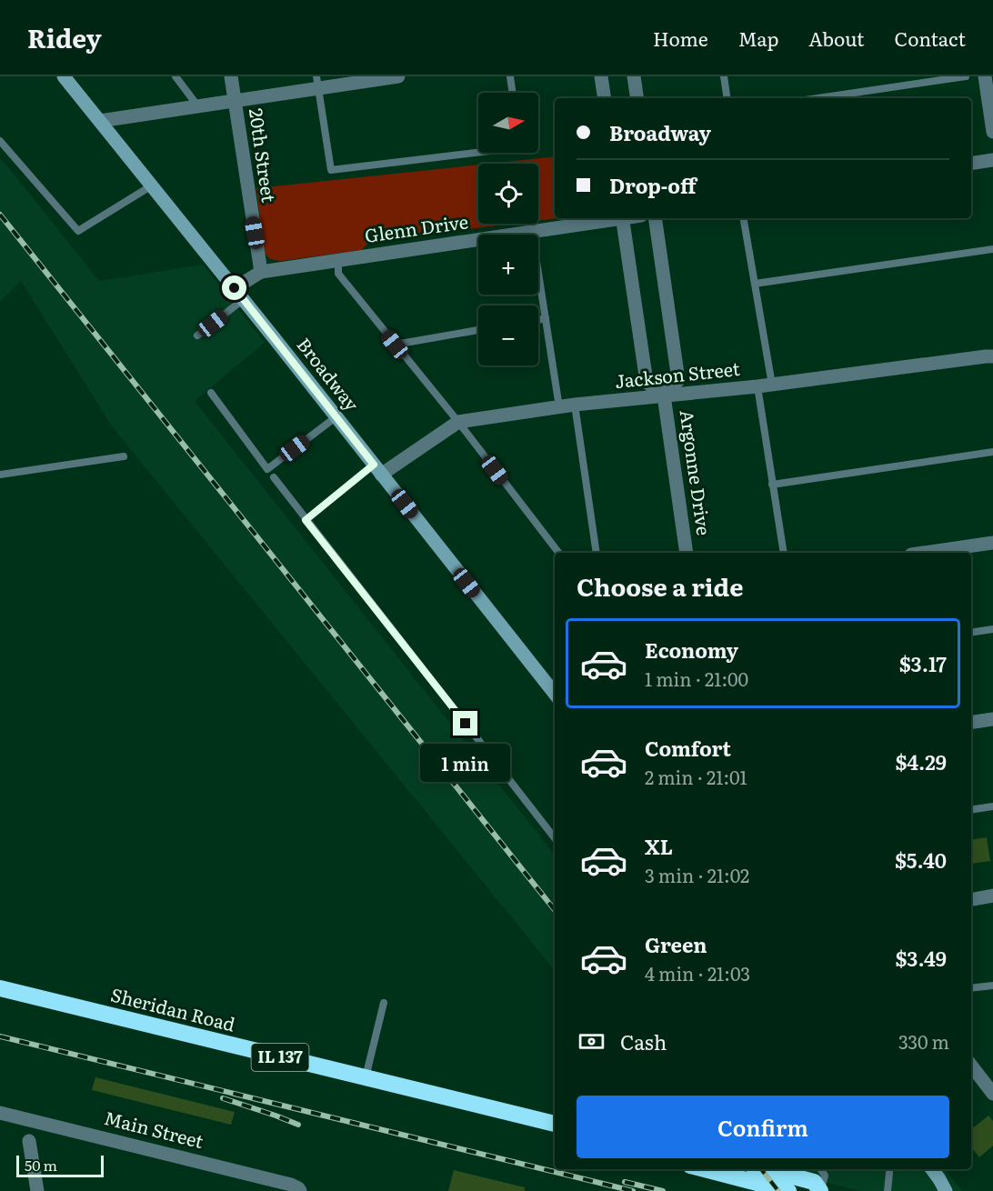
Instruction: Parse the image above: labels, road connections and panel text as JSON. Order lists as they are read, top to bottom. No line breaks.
{"streets":{"highway":["Sheridan Road","IL 137"],"street":["20th Street","Glenn Drive","Broadway","Jackson Street","Argonne Drive","Main Street"]},"crossings":[["20th Street","Glenn Drive"],["Glenn Drive","Broadway"],["Broadway","Jackson Street"],["Jackson Street","Argonne Drive"]],"scale_bar":"50 m","north":"right","page":{"header":"Ridey","nav":["Home","Map","About","Contact"],"map_buttons":["+","−"],"banner":["Broadway","Drop-off"],"heading":"Choose a ride","list":[{"name":"Economy","note":"1 min · 21:00","value":"$3.17"},{"name":"Comfort","note":"2 min · 21:01","value":"$4.29"},{"name":"XL","note":"3 min · 21:02","value":"$5.40"},{"name":"Green","note":"4 min · 21:03","value":"$3.49"}],"bubble":"1 min","pay":["Cash","330 m"],"buttons":"Confirm","scale":"50 m"}}
